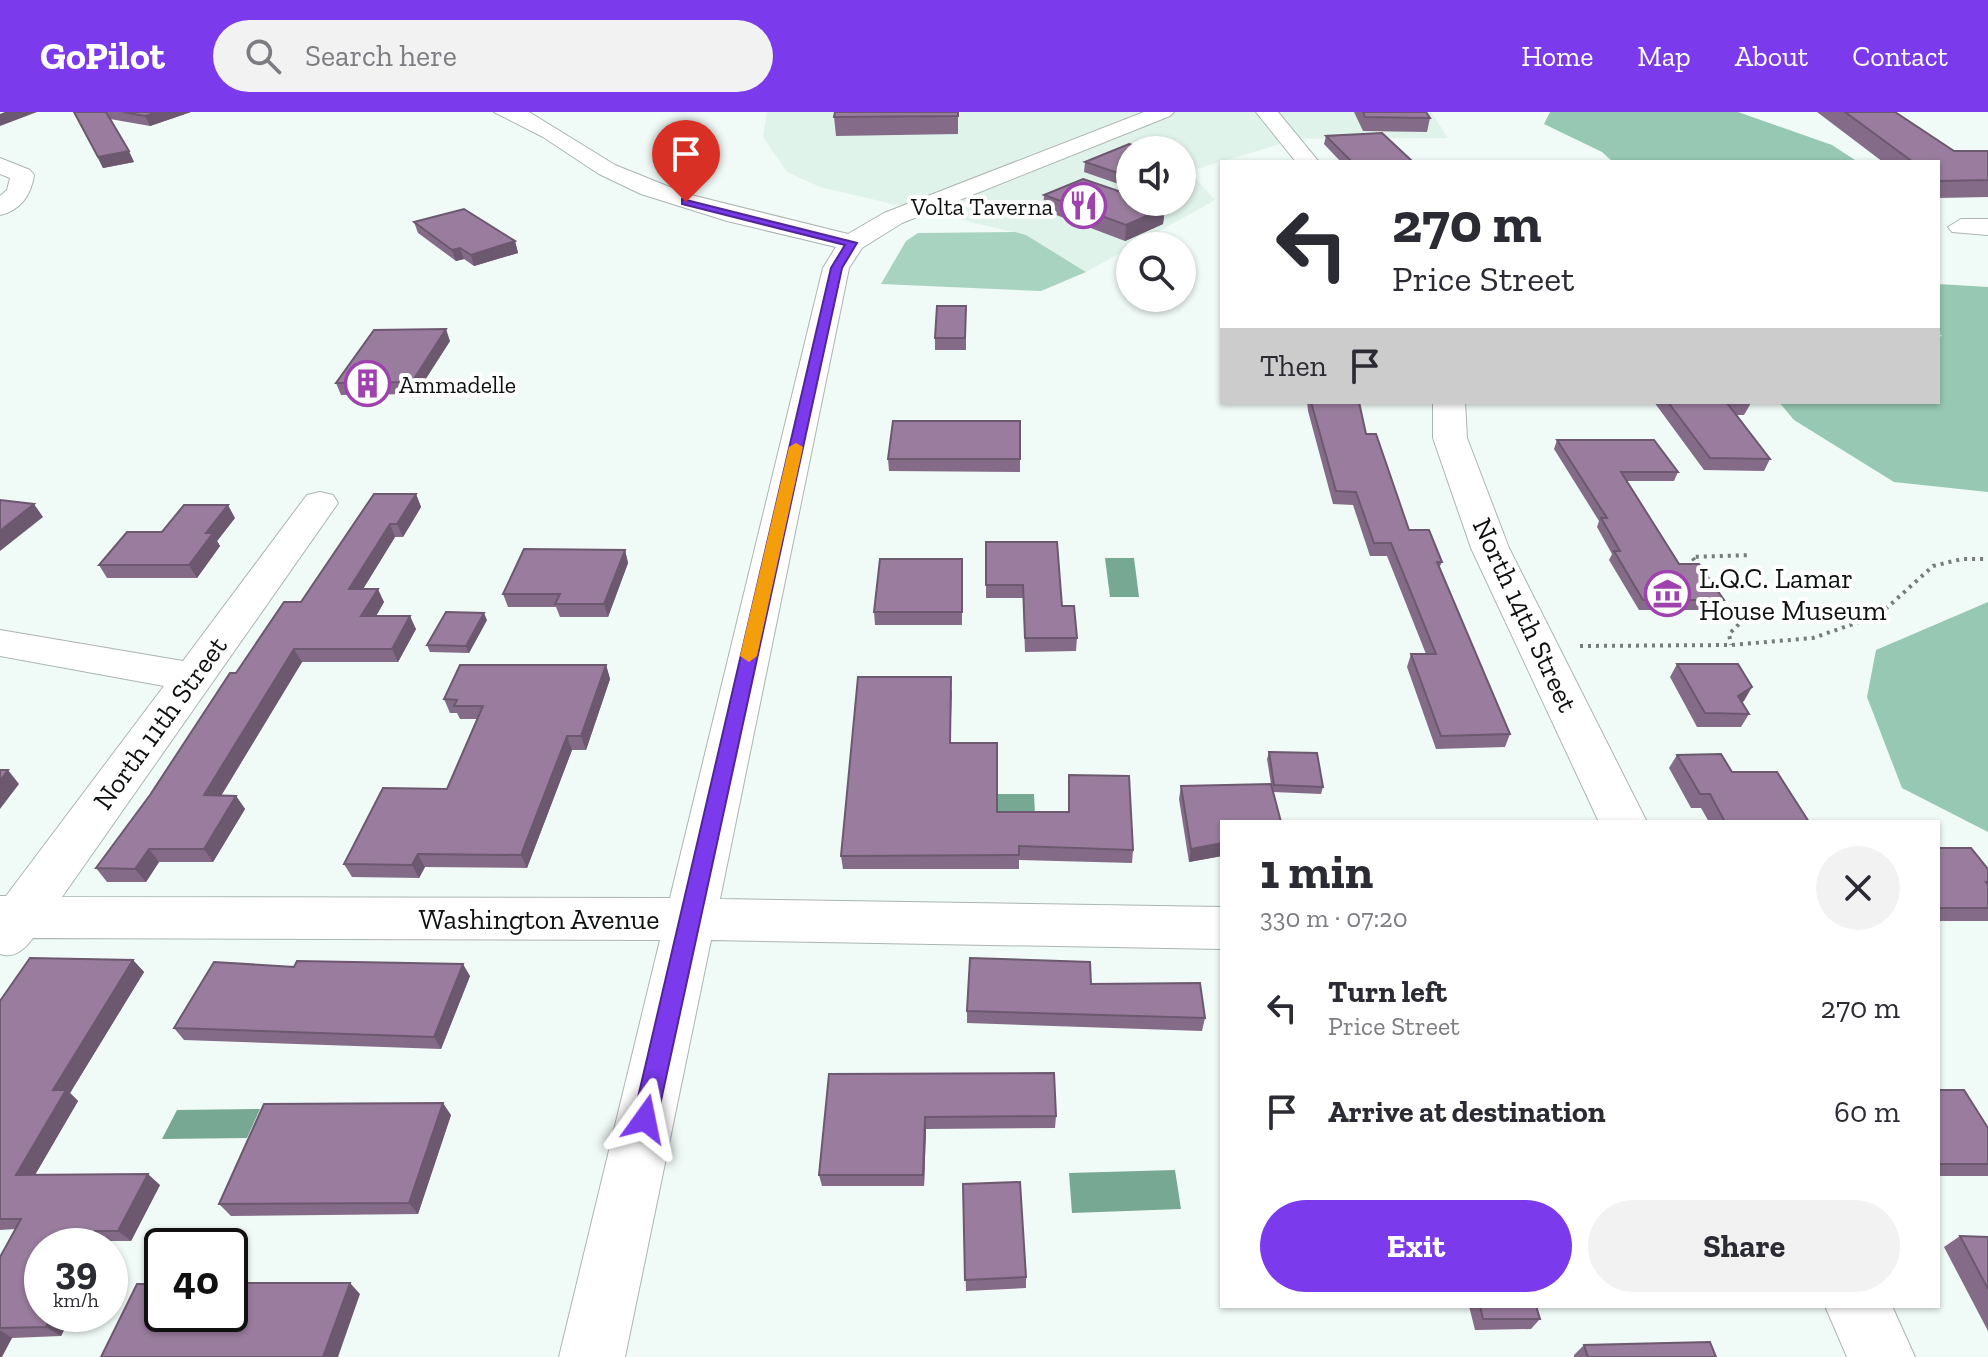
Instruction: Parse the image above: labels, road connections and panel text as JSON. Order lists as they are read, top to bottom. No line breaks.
{"streets":{"street":["North 14th Street","North 11th Street","Washington Avenue"]},"crossings":[["North 11th Street","Washington Avenue"]],"places":{"restaurant":["Volta Taverna"],"building":["Ammadelle"],"museum":["L.Q.C. Lamar House Museum"]},"page":{"header":"GoPilot","search":"Search here","nav":["Home","Map","About","Contact"],"turn":["270 m","Price Street"],"then":"Then","heading":["1 min","330 m · 07:20"],"list":[{"name":"Turn left","note":"Price Street","value":"270 m"},{"name":"Arrive at destination","value":"60 m"}],"buttons":["Exit","Share"],"speed":"39 km/h","limit":"40"}}
